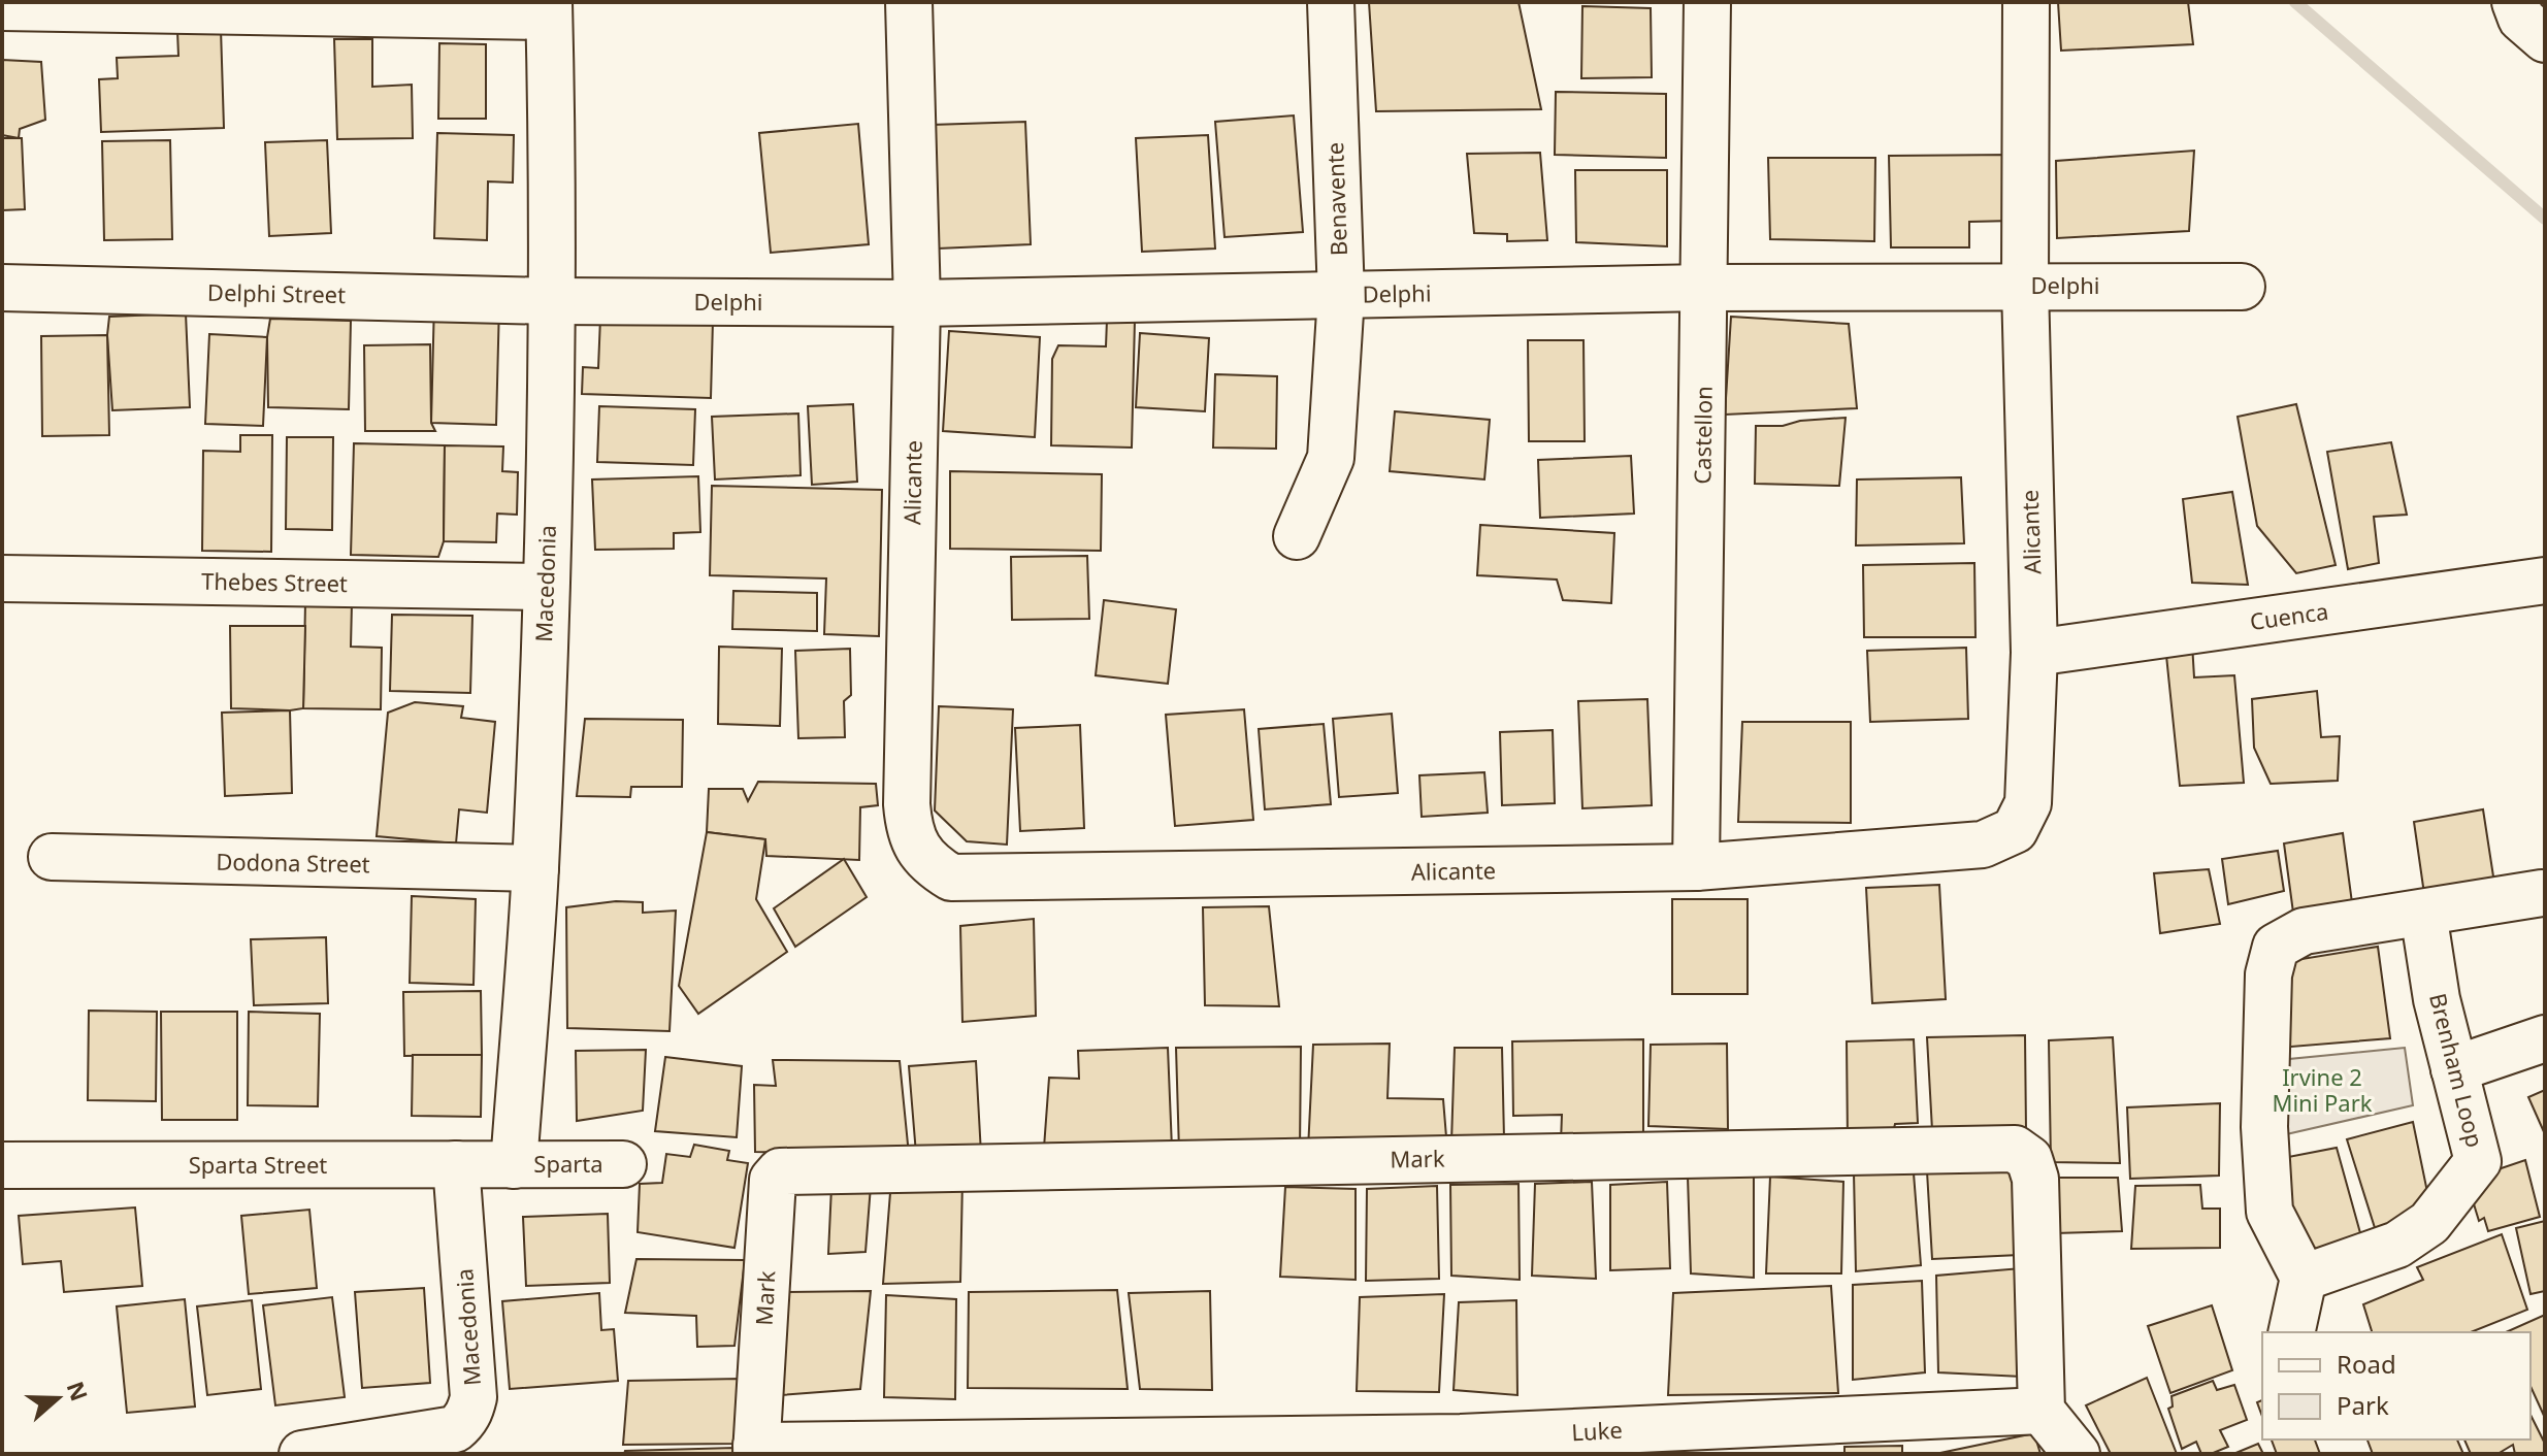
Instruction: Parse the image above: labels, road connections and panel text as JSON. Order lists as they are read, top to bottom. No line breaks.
{"streets":{"street":["Benavente","Delphi","Delphi Street","Castellon","Alicante","Thebes Street","Macedonia","Cuenca","Dodona Street","Brenham Loop","Mark","Sparta","Sparta Street","Luke"]},"crossings":[["Benavente","Delphi"],["Delphi","Delphi Street"],["Delphi","Castellon"],["Delphi","Alicante"],["Delphi","Macedonia"],["Delphi Street","Macedonia"],["Castellon","Alicante"],["Alicante","Cuenca"],["Thebes Street","Macedonia"],["Macedonia","Dodona Street"],["Macedonia","Sparta"],["Macedonia","Sparta Street"],["Mark","Luke"],["Sparta","Sparta Street"]],"parks":["Irvine 2 Mini Park"],"legend":["Road","Park"],"north":"right"}
